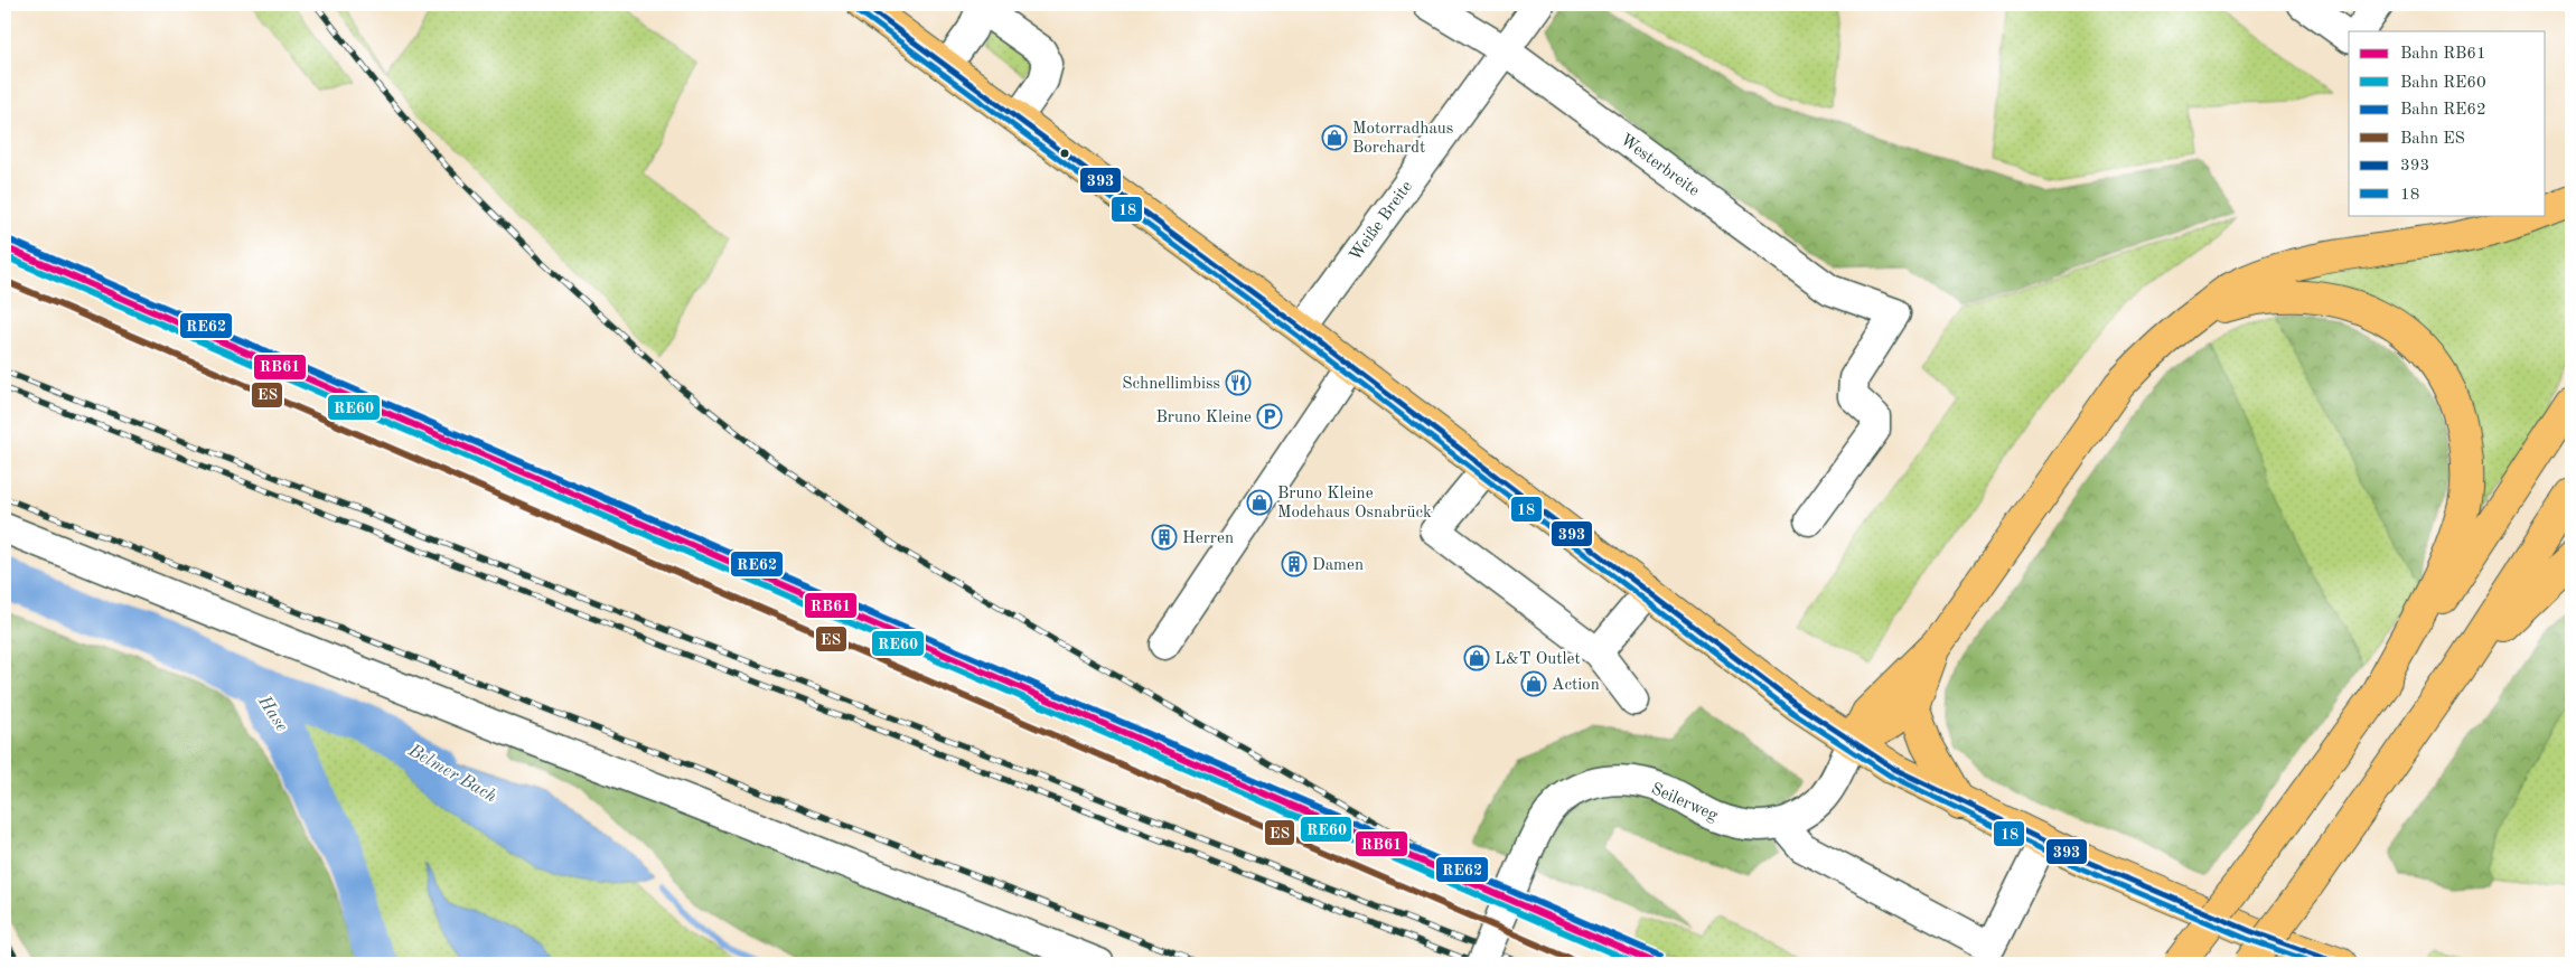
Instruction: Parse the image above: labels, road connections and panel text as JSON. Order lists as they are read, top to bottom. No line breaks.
{"streets":{"street":["Westerbreite","Weiße Breite","Seilerweg"]},"crossings":[["Westerbreite","Weiße Breite"]],"water":["Hase","Belmer Bach"],"places":{"shop":["Motorradhaus Borchardt","Bruno Kleine Modehaus Osnabrück","L&T Outlet","Action"],"restaurant":["Schnellimbiss"],"parking":["Bruno Kleine"],"building":["Herren","Damen"]},"lines":["transit line 393","transit line 18","rail line RE62","rail line RB61","rail line RE60","rail line ES"],"legend":["Bahn RB61","Bahn RE60","Bahn RE62","Bahn ES","393","18"]}
